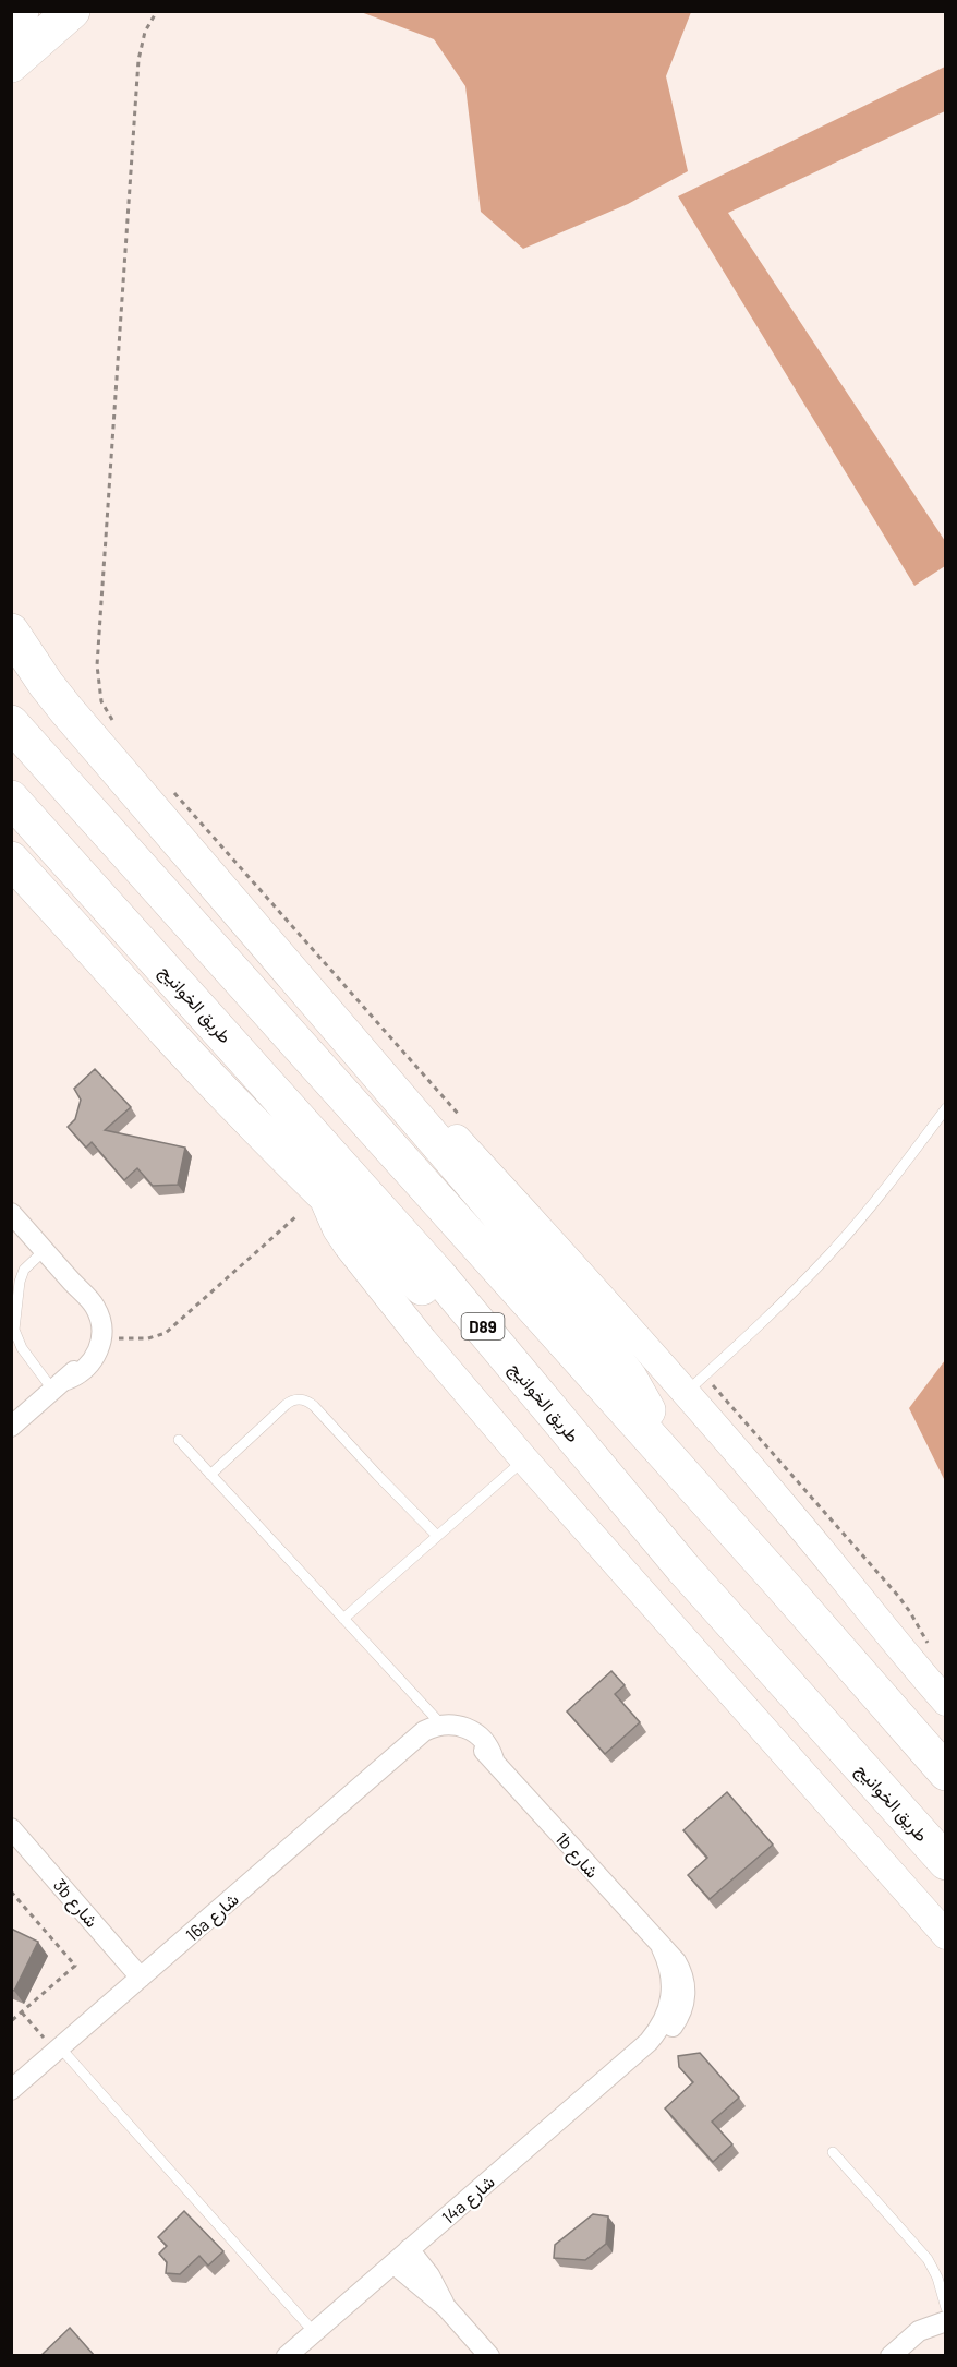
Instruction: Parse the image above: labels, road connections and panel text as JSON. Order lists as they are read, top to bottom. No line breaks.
{"streets":{"highway":["طريق الخوانيج","D89"],"street":["1b شارع","3b شارع","16a شارع","14a شارع"]},"crossings":[["1b شارع","16a شارع"],["1b شارع","14a شارع"],["3b شارع","16a شارع"]]}
